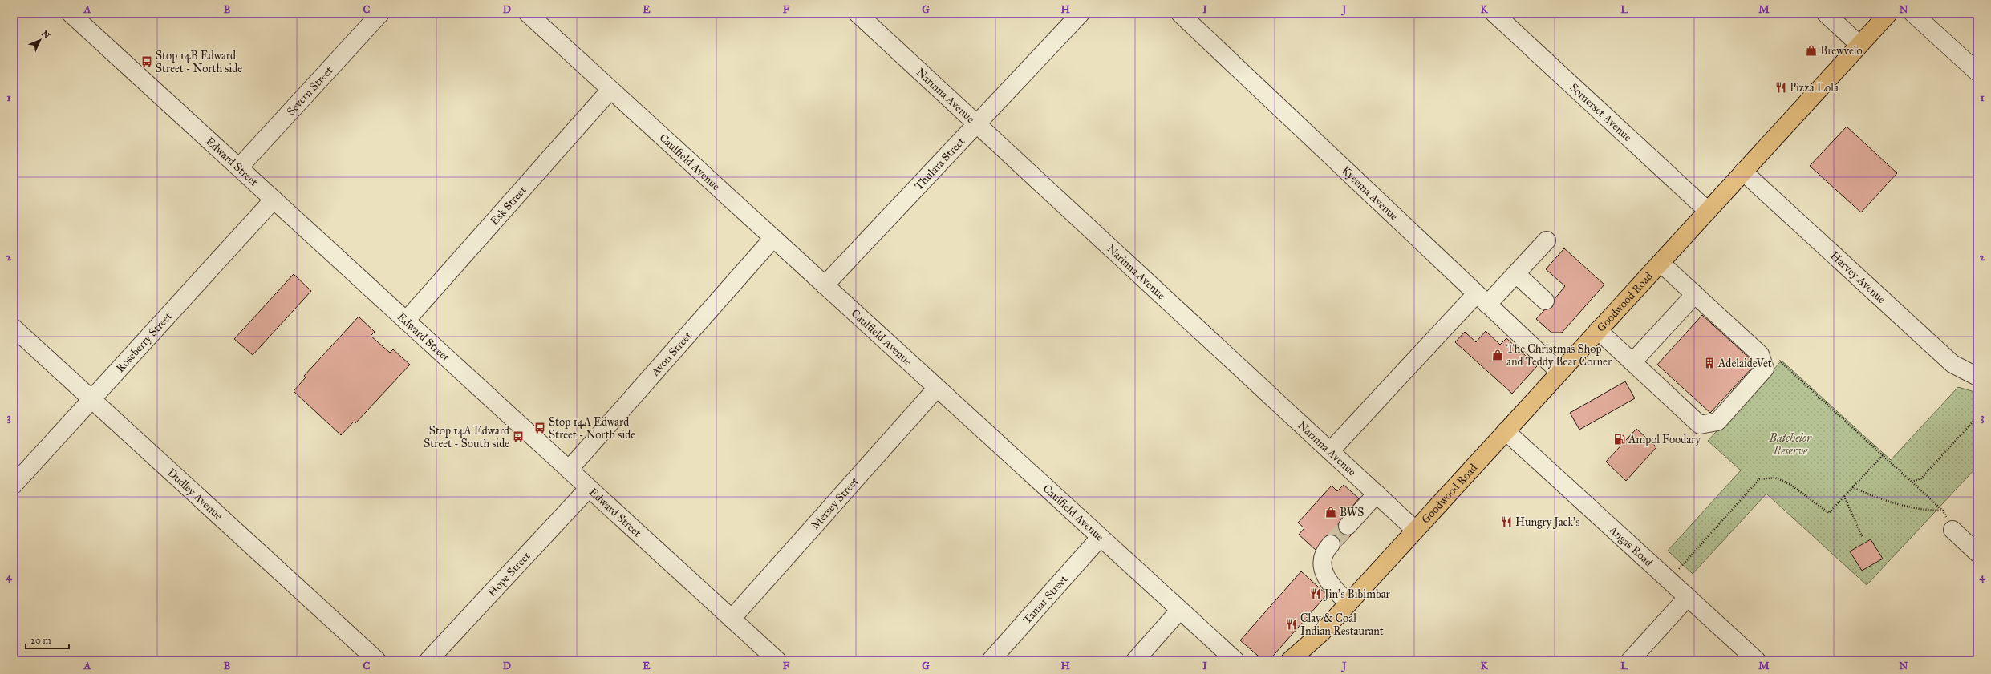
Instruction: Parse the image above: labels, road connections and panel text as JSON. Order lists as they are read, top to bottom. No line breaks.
{"streets":{"main road":["Goodwood Road"],"street":["Severn Street","Narinna Avenue","Somerset Avenue","Edward Street","Caulfield Avenue","Thulara Street","Kyeema Avenue","Esk Street","Harvey Avenue","Roseberry Street","Avon Street","Dudley Avenue","Mersey Street","Angas Road","Hope Street","Tamar Street"]},"crossings":[["Severn Street","Edward Street"],["Narinna Avenue","Thulara Street"],["Narinna Avenue","Goodwood Road"],["Somerset Avenue","Goodwood Road"],["Edward Street","Esk Street"],["Edward Street","Roseberry Street"],["Edward Street","Avon Street"],["Edward Street","Mersey Street"],["Edward Street","Hope Street"],["Caulfield Avenue","Thulara Street"],["Caulfield Avenue","Esk Street"],["Caulfield Avenue","Avon Street"],["Caulfield Avenue","Mersey Street"],["Caulfield Avenue","Tamar Street"],["Kyeema Avenue","Goodwood Road"],["Harvey Avenue","Goodwood Road"],["Goodwood Road","Angas Road"],["Roseberry Street","Dudley Avenue"]],"parks":["Batchelor Reserve"],"places":{"shop":["Brewvelo","The Christmas Shop and Teddy Bear Corner","BWS"],"bus stop":["Stop 14B Edward Street - North side","Stop 14A Edward Street - North side","Stop 14A Edward Street - South side"],"restaurant":["Pizza Lola","Hungry Jack's","Jin's Bibimbar","Clay & Coal Indian Restaurant"],"building":["AdelaideVet"],"fuel station":["Ampol Foodary"]},"scale_bar":"20 m","north":"top right","grid":{"columns":["A","B","C","D","E","F","G","H","I","J","K","L","M","N"],"rows":["1","2","3","4"]}}
